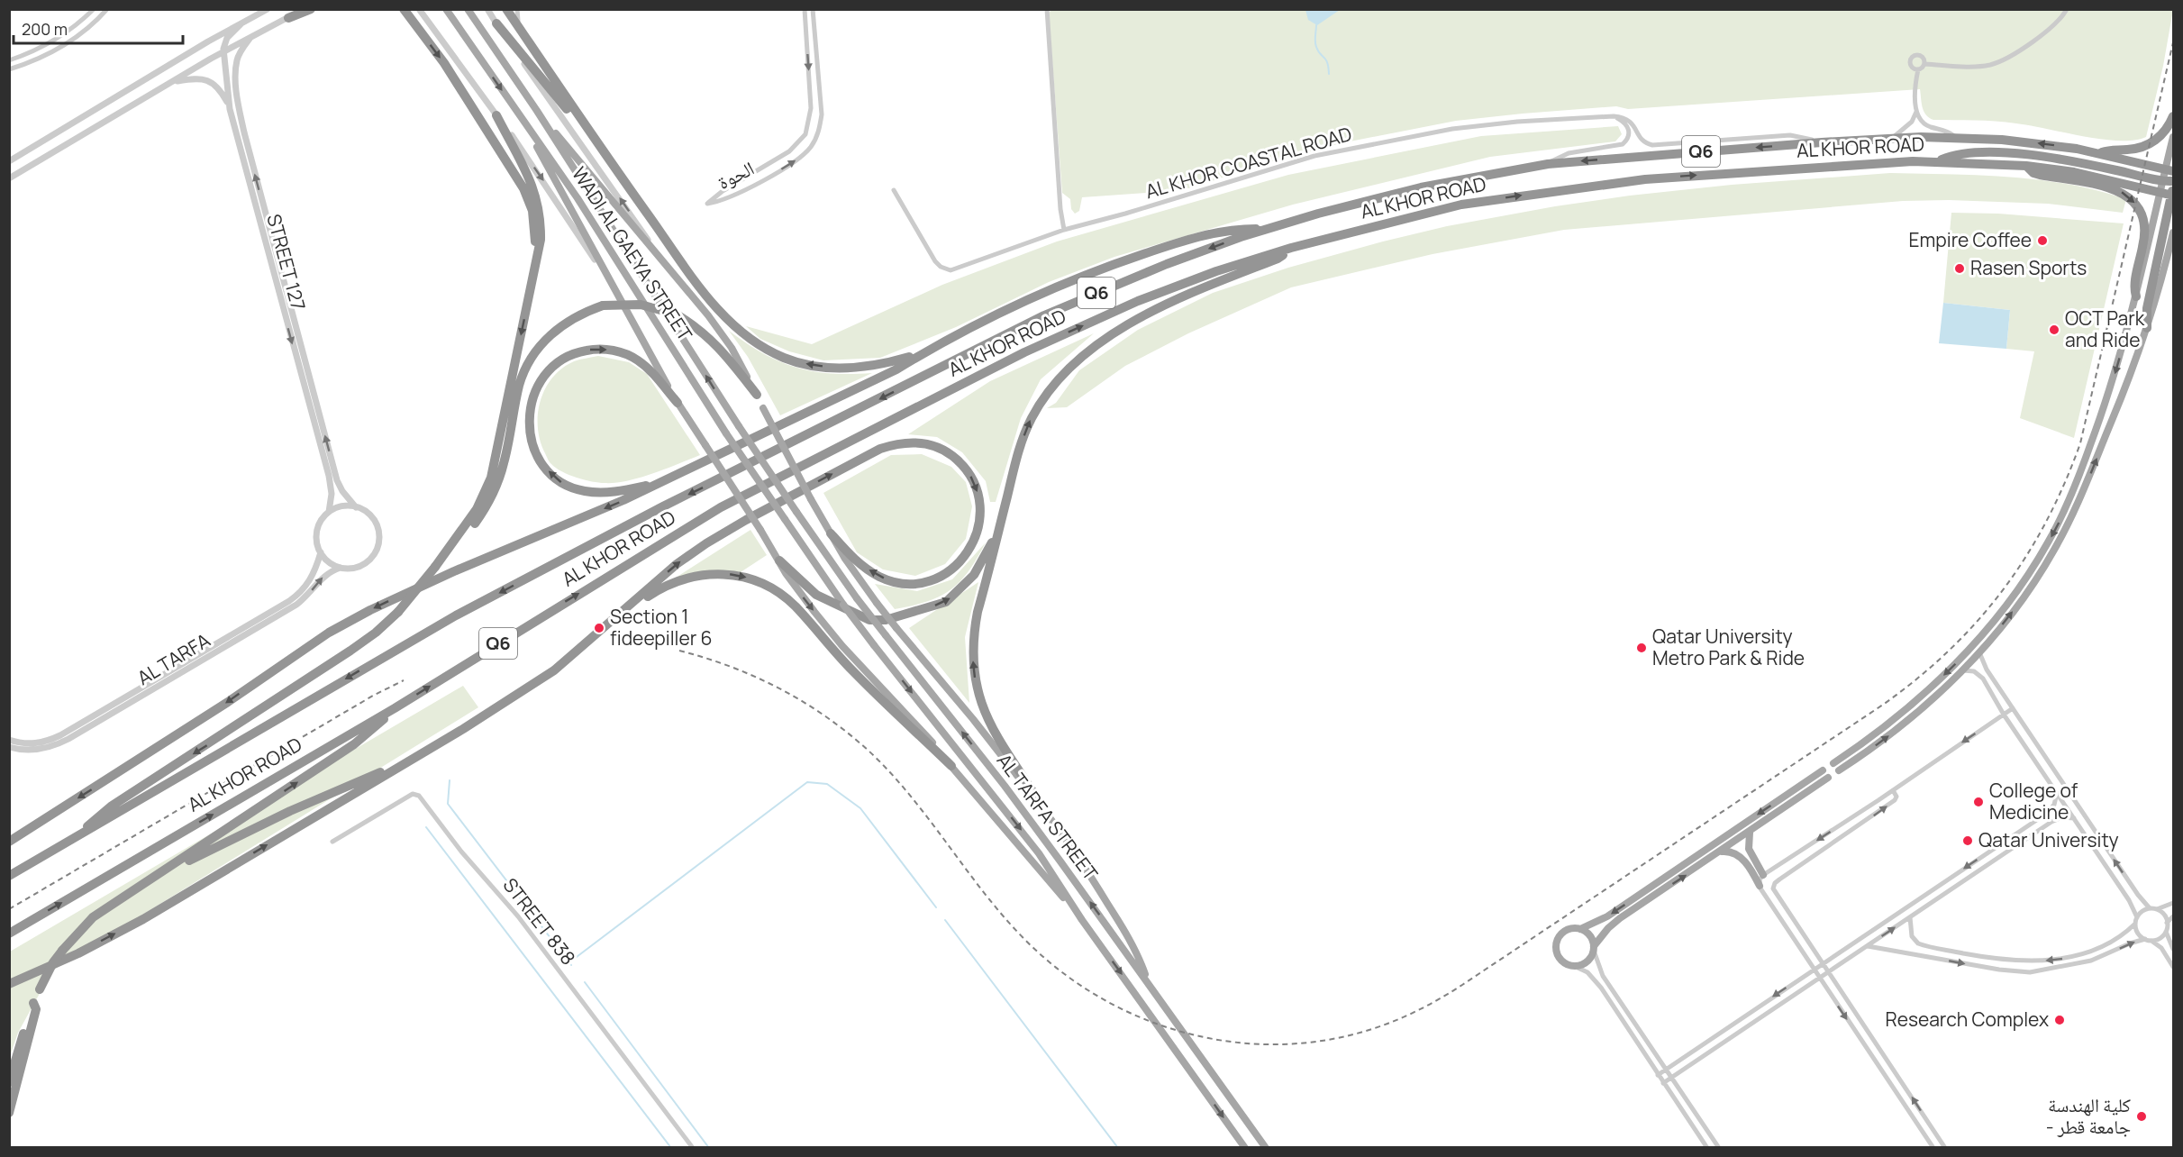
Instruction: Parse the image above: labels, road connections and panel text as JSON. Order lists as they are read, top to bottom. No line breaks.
{"streets":{"highway":["AL KHOR ROAD","Q6"],"main road":["WADI AL GAEYA STREET","AL TARFA STREET"],"street":["AL KHOR COASTAL ROAD","الحوة","STREET 127","AL TARFA","STREET 838"]},"crossings":[["WADI AL GAEYA STREET","AL TARFA STREET"],["STREET 127","AL TARFA"]],"places":["Empire Coffee","Rasen Sports","OCT Park and Ride","Section 1 fideepiller 6","Qatar University Metro Park & Ride","College of Medicine","Qatar University","Research Complex","كلية الهندسة - جامعة قطر"],"scale_bar":"200 m"}
